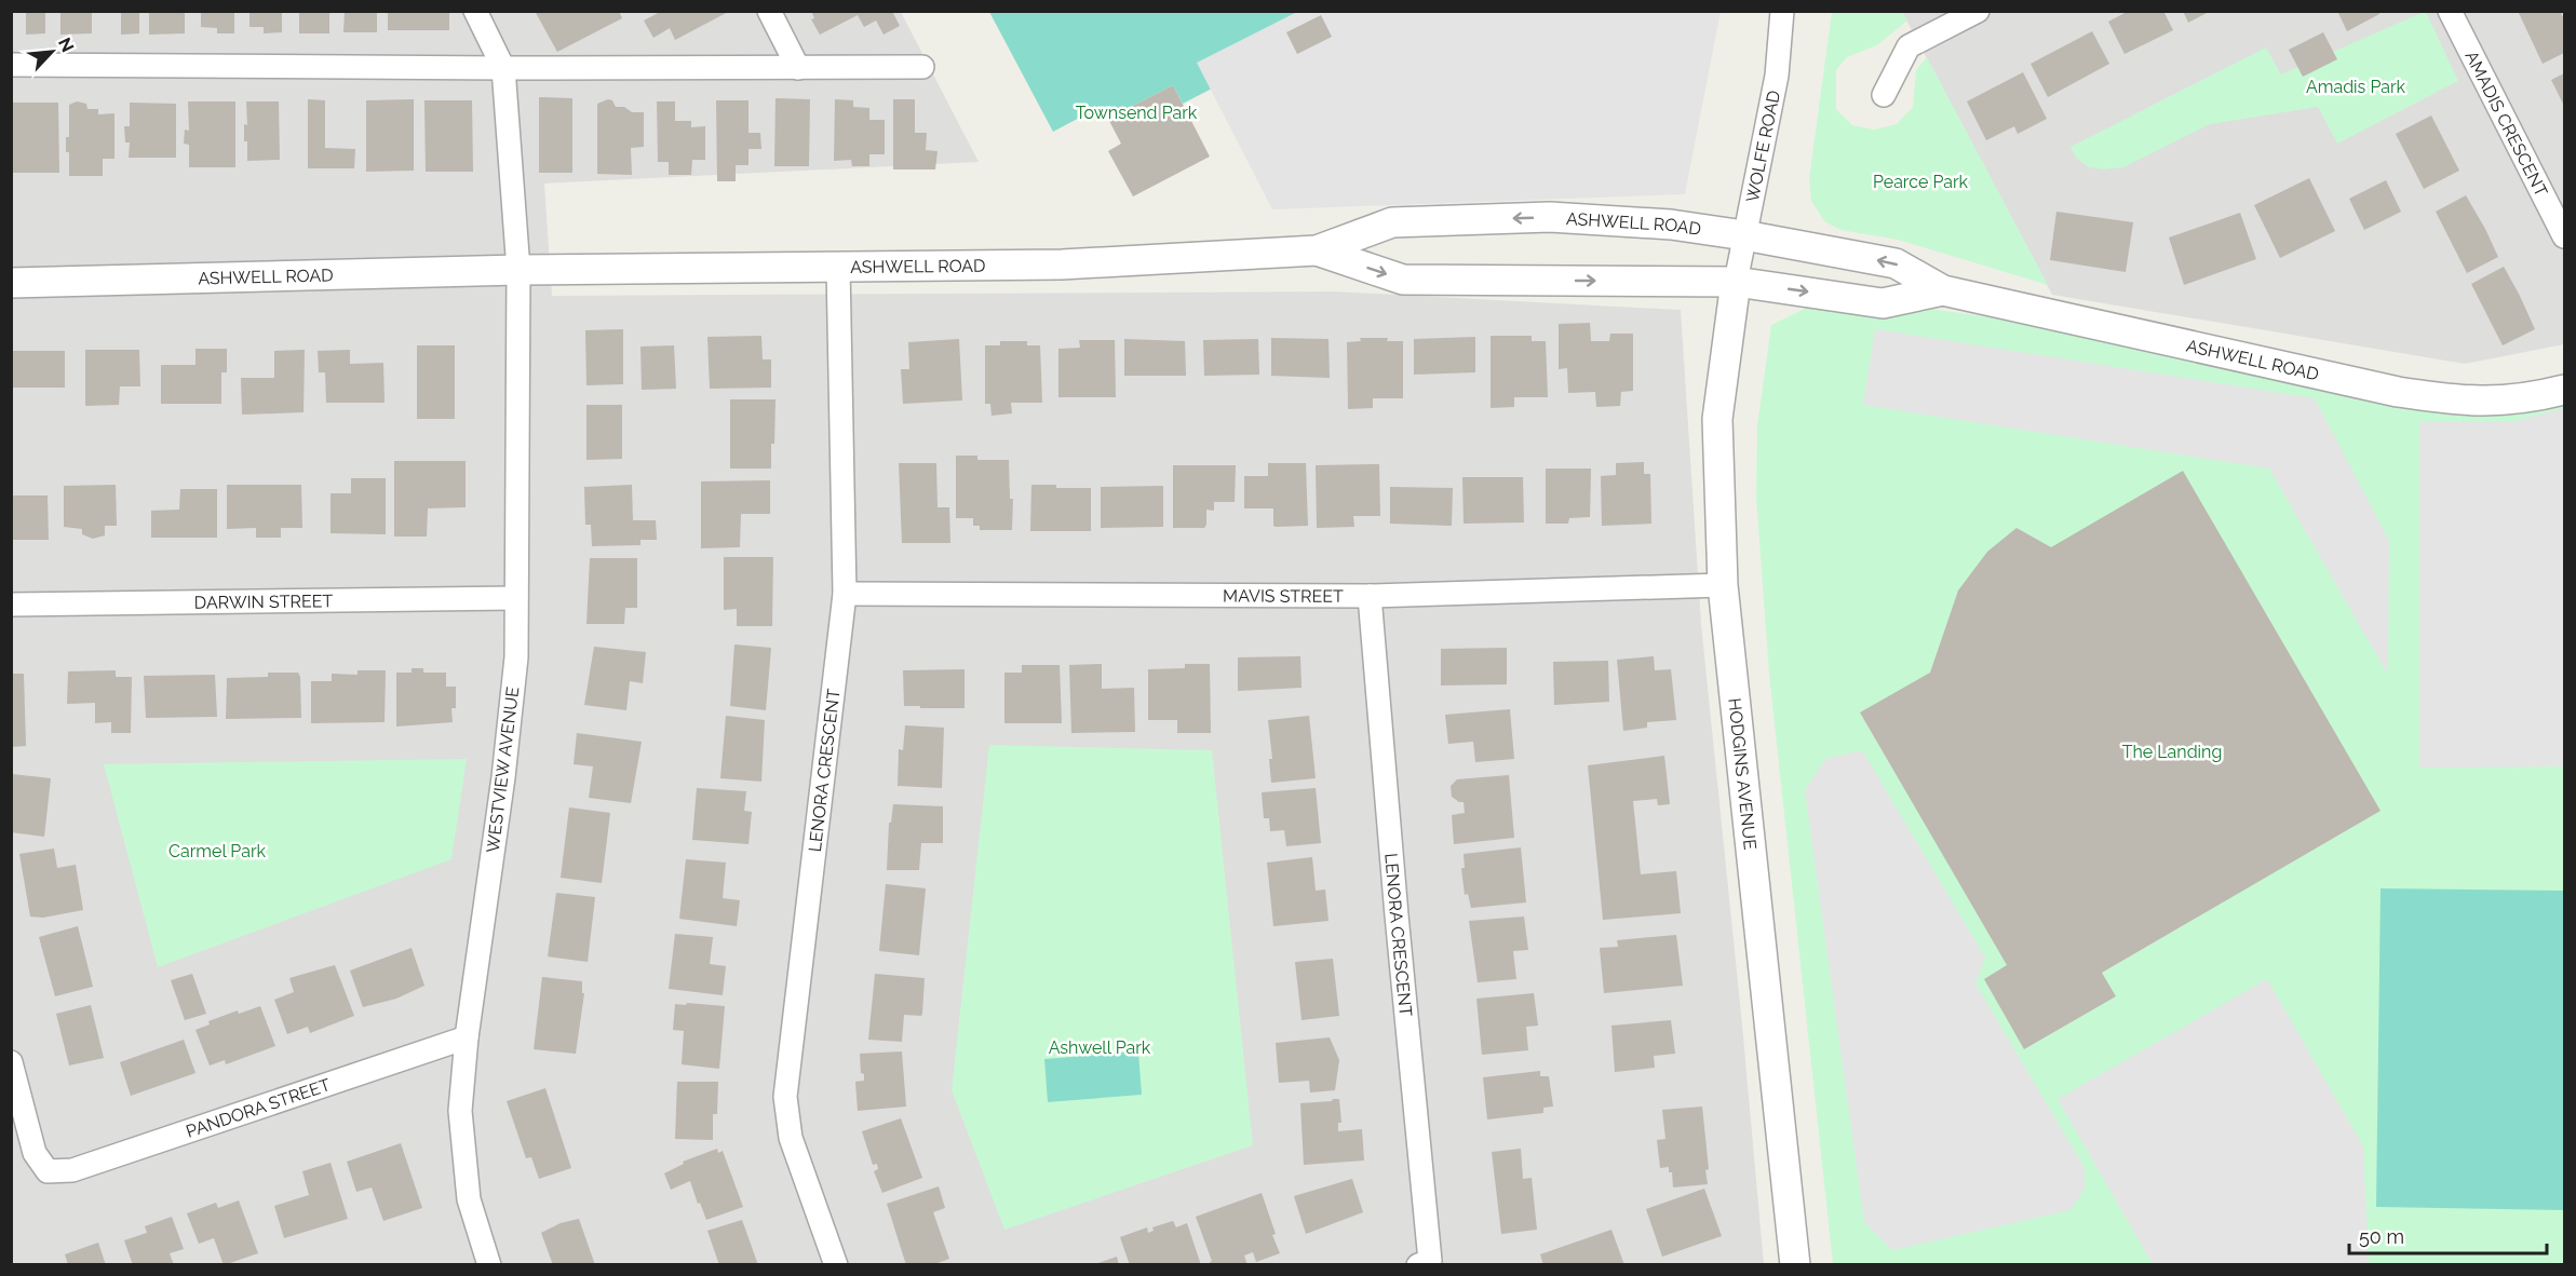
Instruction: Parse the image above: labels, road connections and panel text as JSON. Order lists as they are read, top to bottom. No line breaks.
{"streets":{"street":["AMADIS CRESCENT","WOLFE ROAD","ASHWELL ROAD","MAVIS STREET","DARWIN STREET","WESTVIEW AVENUE","LENORA CRESCENT","HODGINS AVENUE","PANDORA STREET"]},"crossings":[["WOLFE ROAD","ASHWELL ROAD"],["WOLFE ROAD","HODGINS AVENUE"],["ASHWELL ROAD","WESTVIEW AVENUE"],["ASHWELL ROAD","LENORA CRESCENT"],["ASHWELL ROAD","HODGINS AVENUE"],["MAVIS STREET","LENORA CRESCENT"],["MAVIS STREET","HODGINS AVENUE"],["DARWIN STREET","WESTVIEW AVENUE"],["WESTVIEW AVENUE","PANDORA STREET"]],"parks":["Amadis Park","Townsend Park","Pearce Park","The Landing","Carmel Park","Ashwell Park"],"scale_bar":"50 m","north":"top right"}
